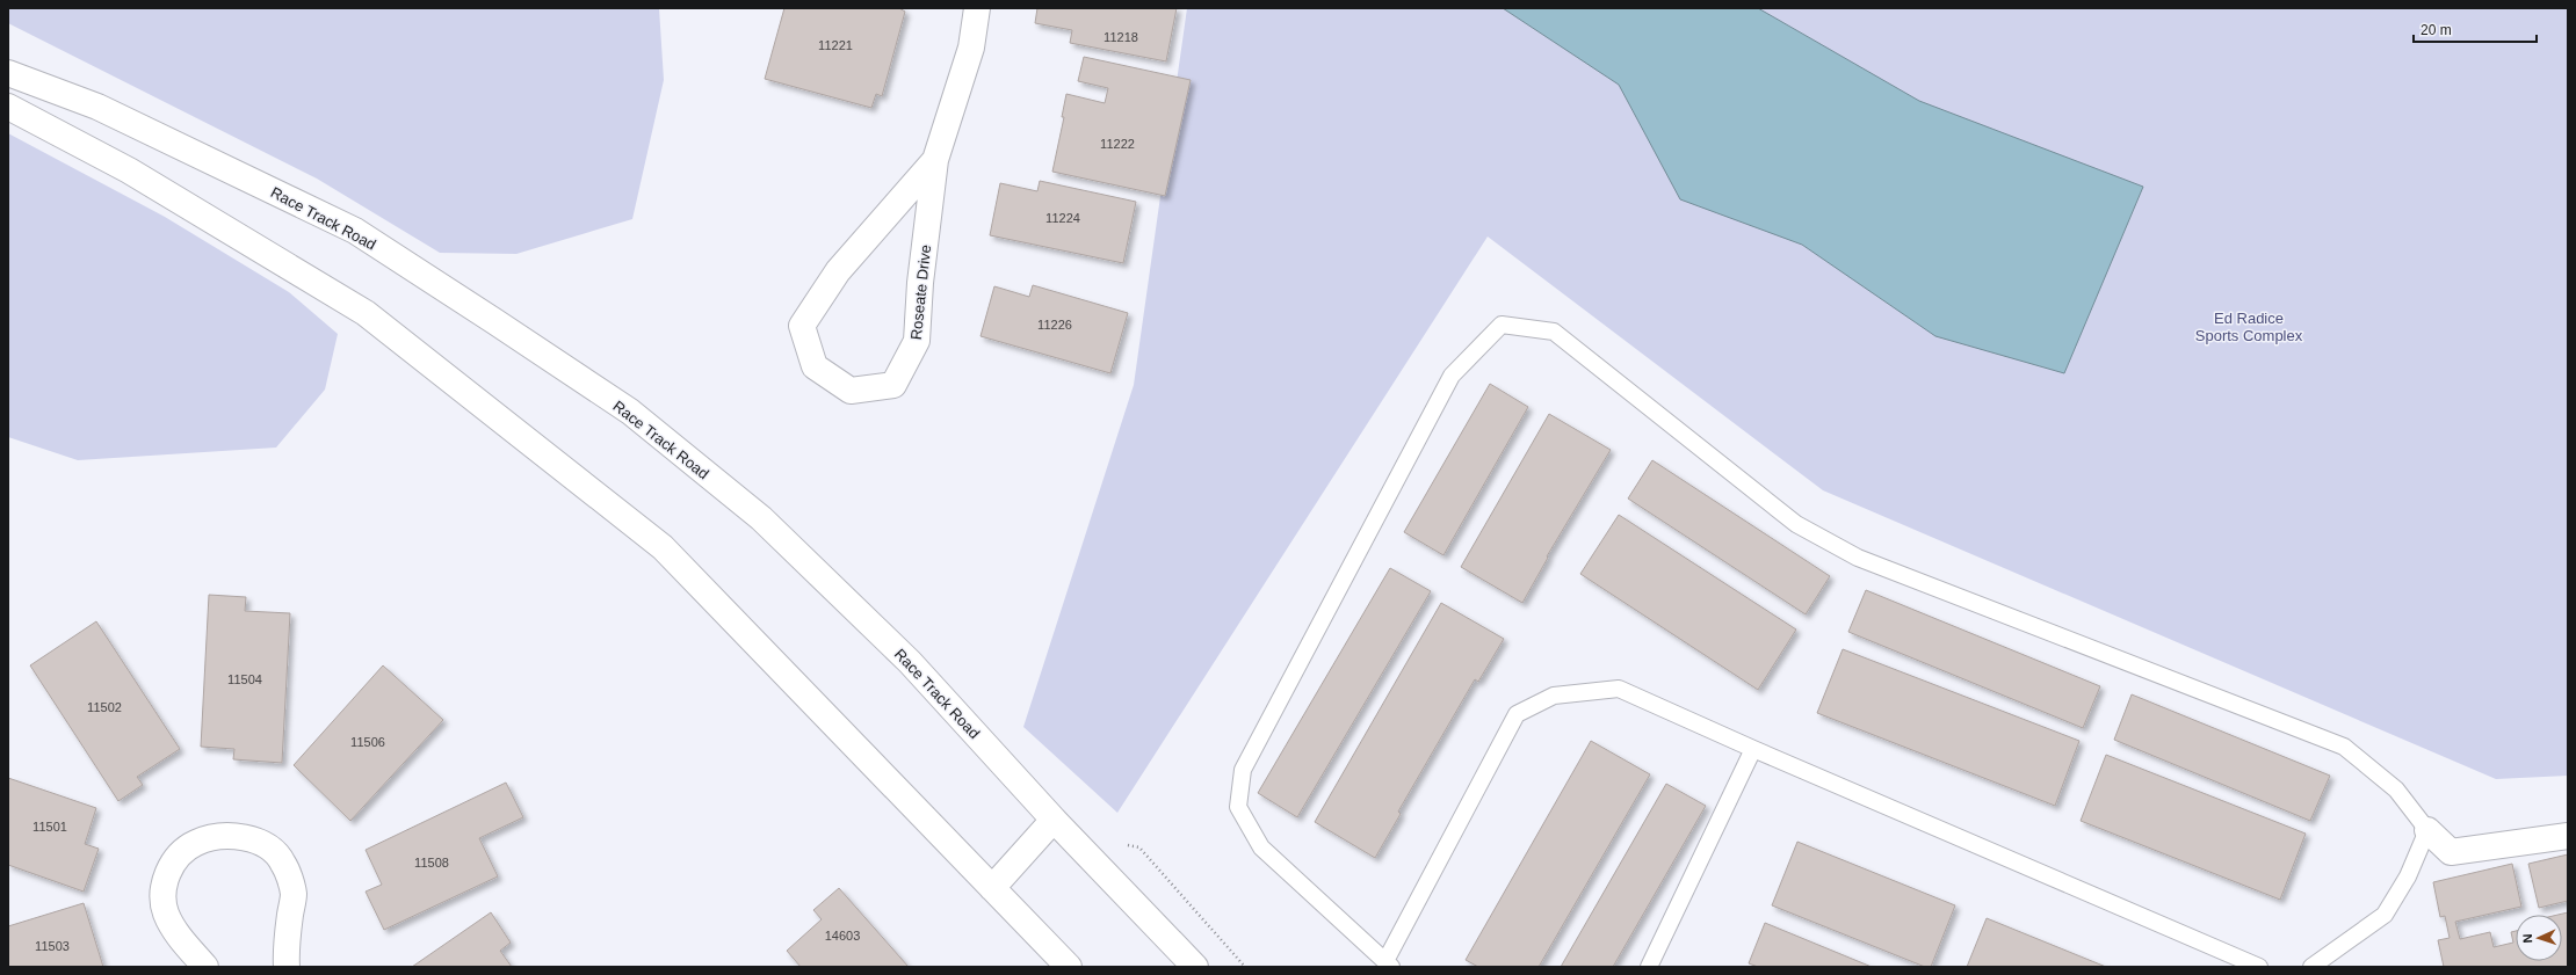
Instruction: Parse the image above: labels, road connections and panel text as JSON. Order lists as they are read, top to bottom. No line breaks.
{"streets":{"main road":["Race Track Road","Roseate Drive"]},"parks":["Ed Radice Sports Complex"],"house_numbers":["11218","11221","11222","11224","11226","11504","11502","11506","11501","11508","14603","11503"],"scale_bar":"20 m","north":"left"}
